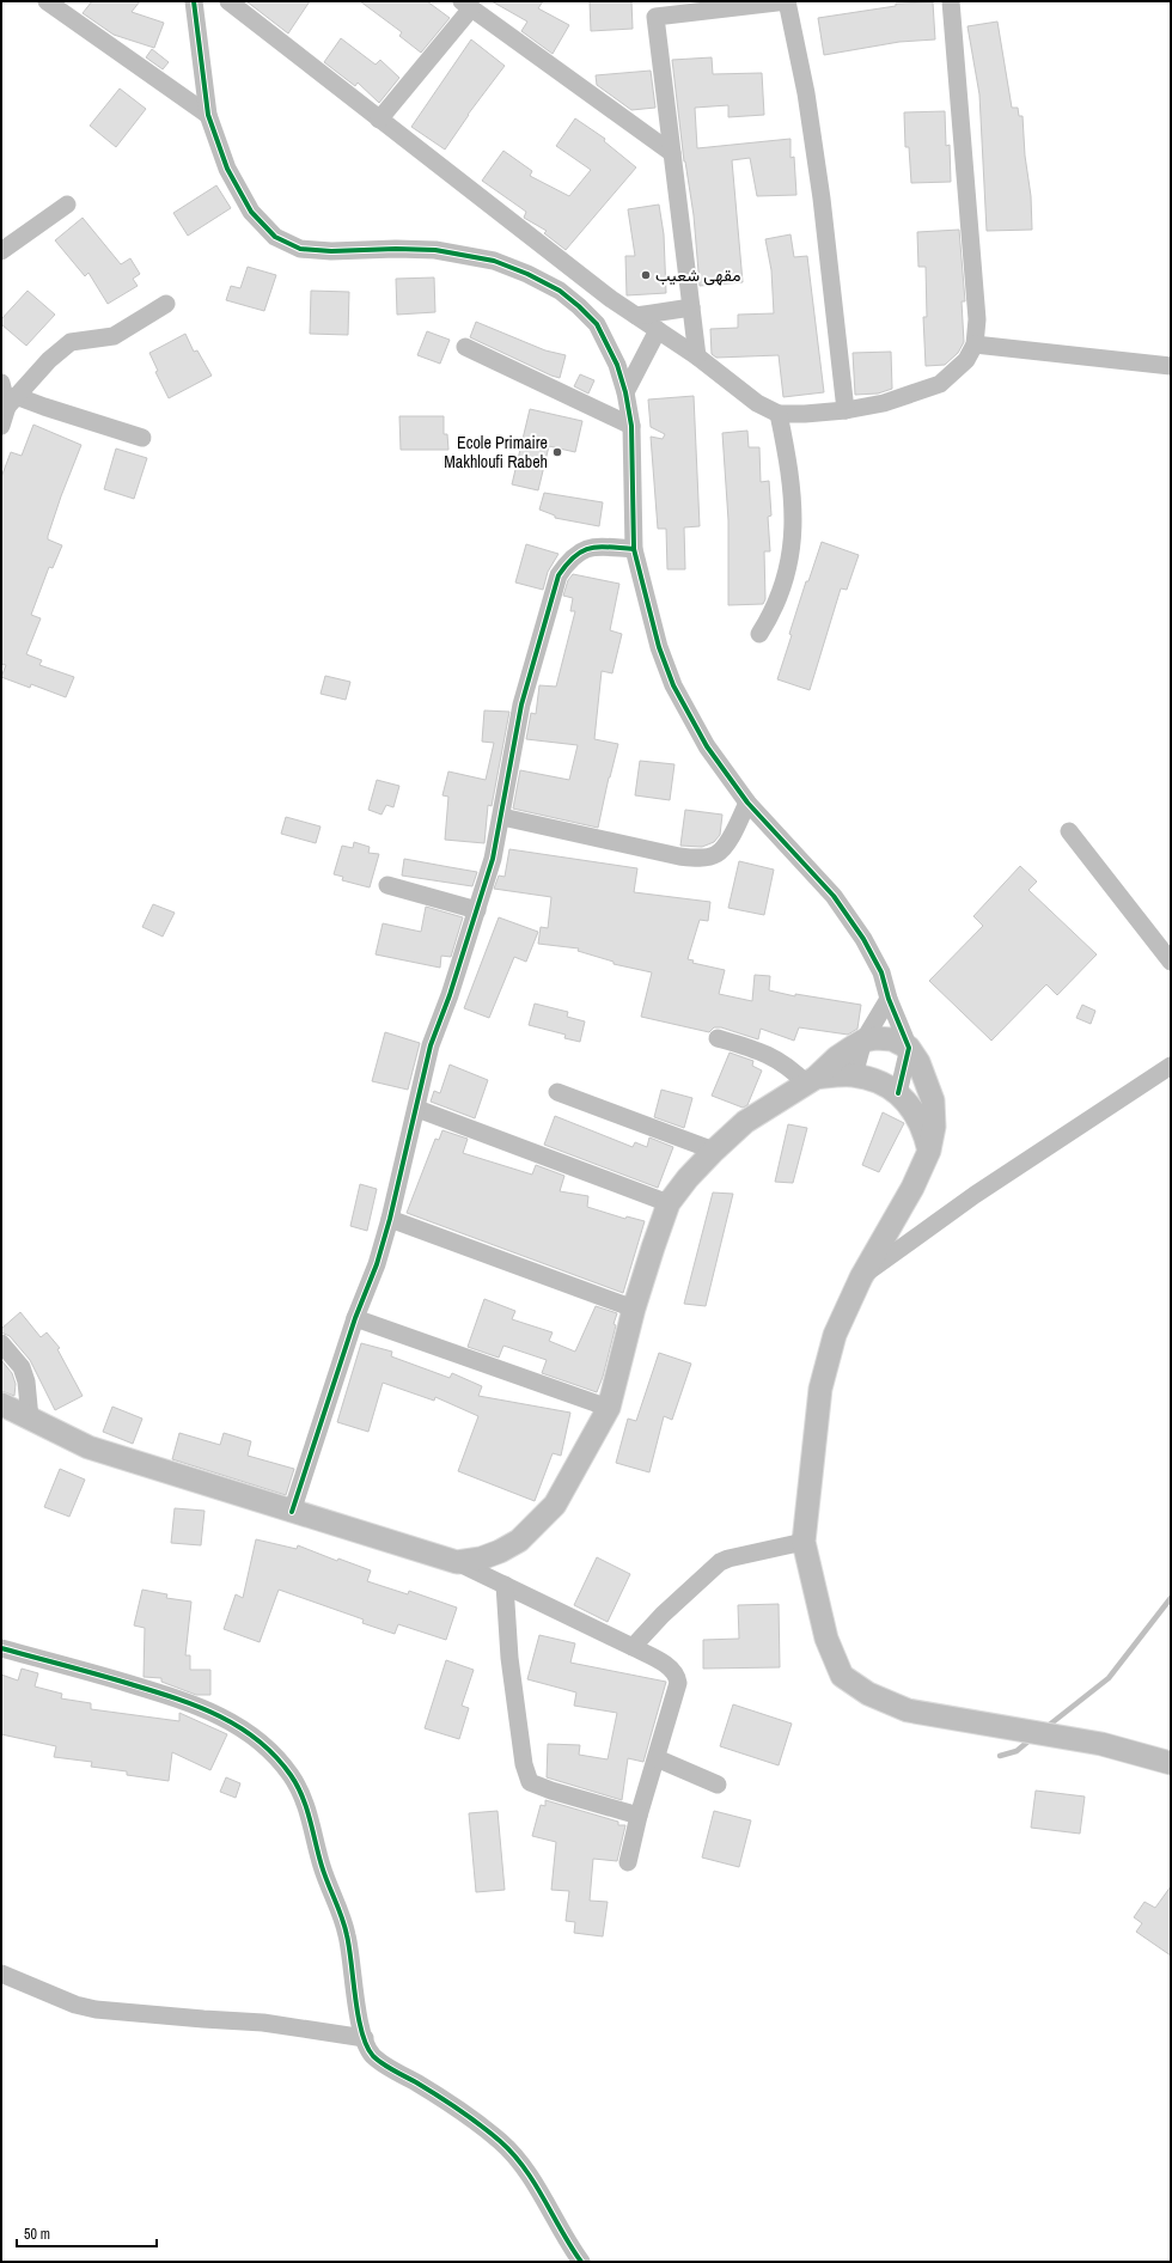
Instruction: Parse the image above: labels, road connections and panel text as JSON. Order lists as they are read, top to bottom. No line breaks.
{"places":["مقهى شعيب","Ecole Primaire Makhloufi Rabeh"],"scale_bar":"50 m"}
